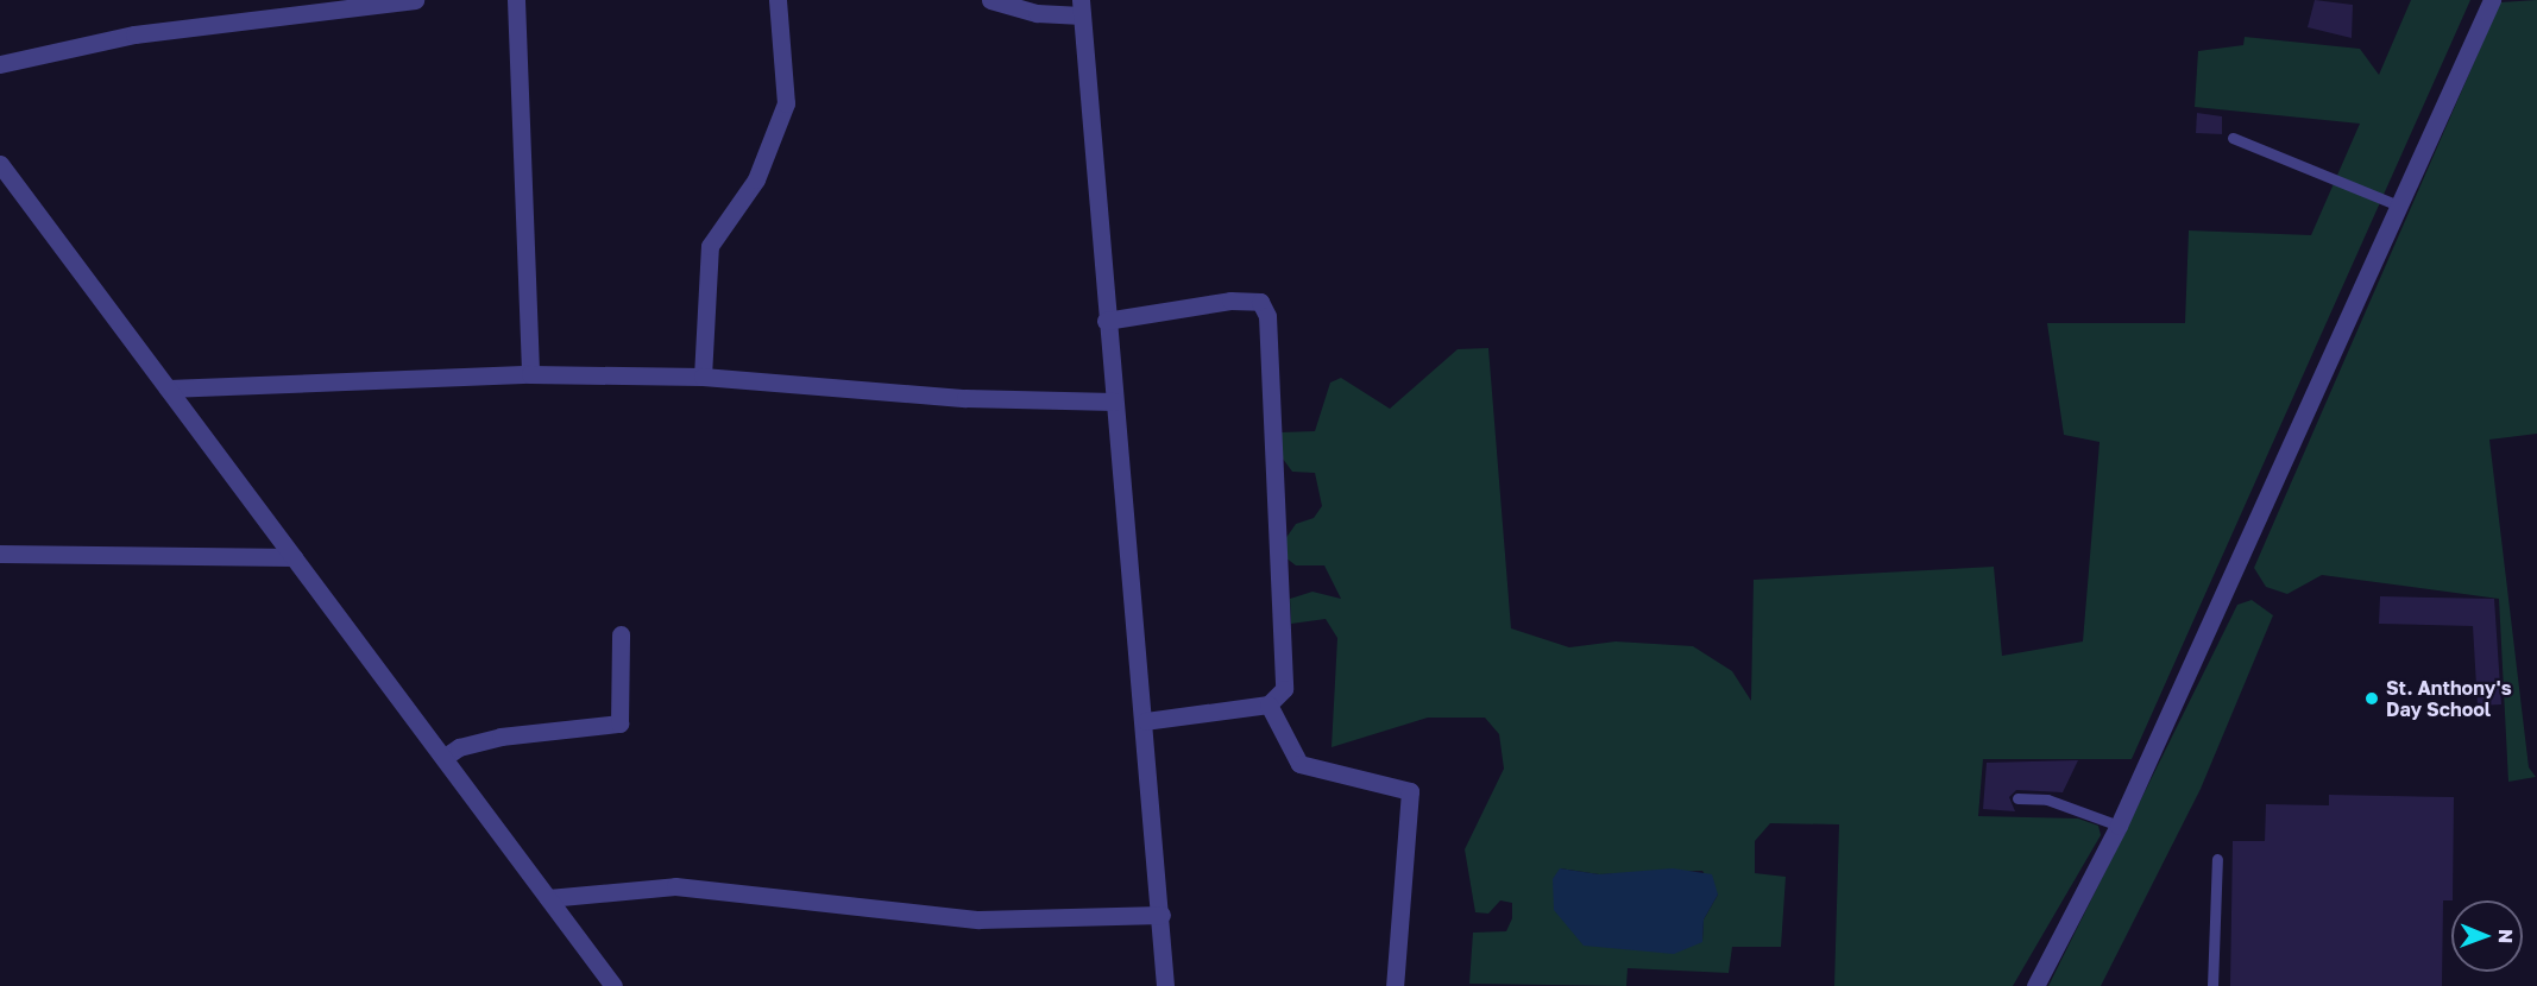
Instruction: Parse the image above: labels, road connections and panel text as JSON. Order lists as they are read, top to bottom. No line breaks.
{"places":["St. Anthony's Day School"],"north":"right"}
